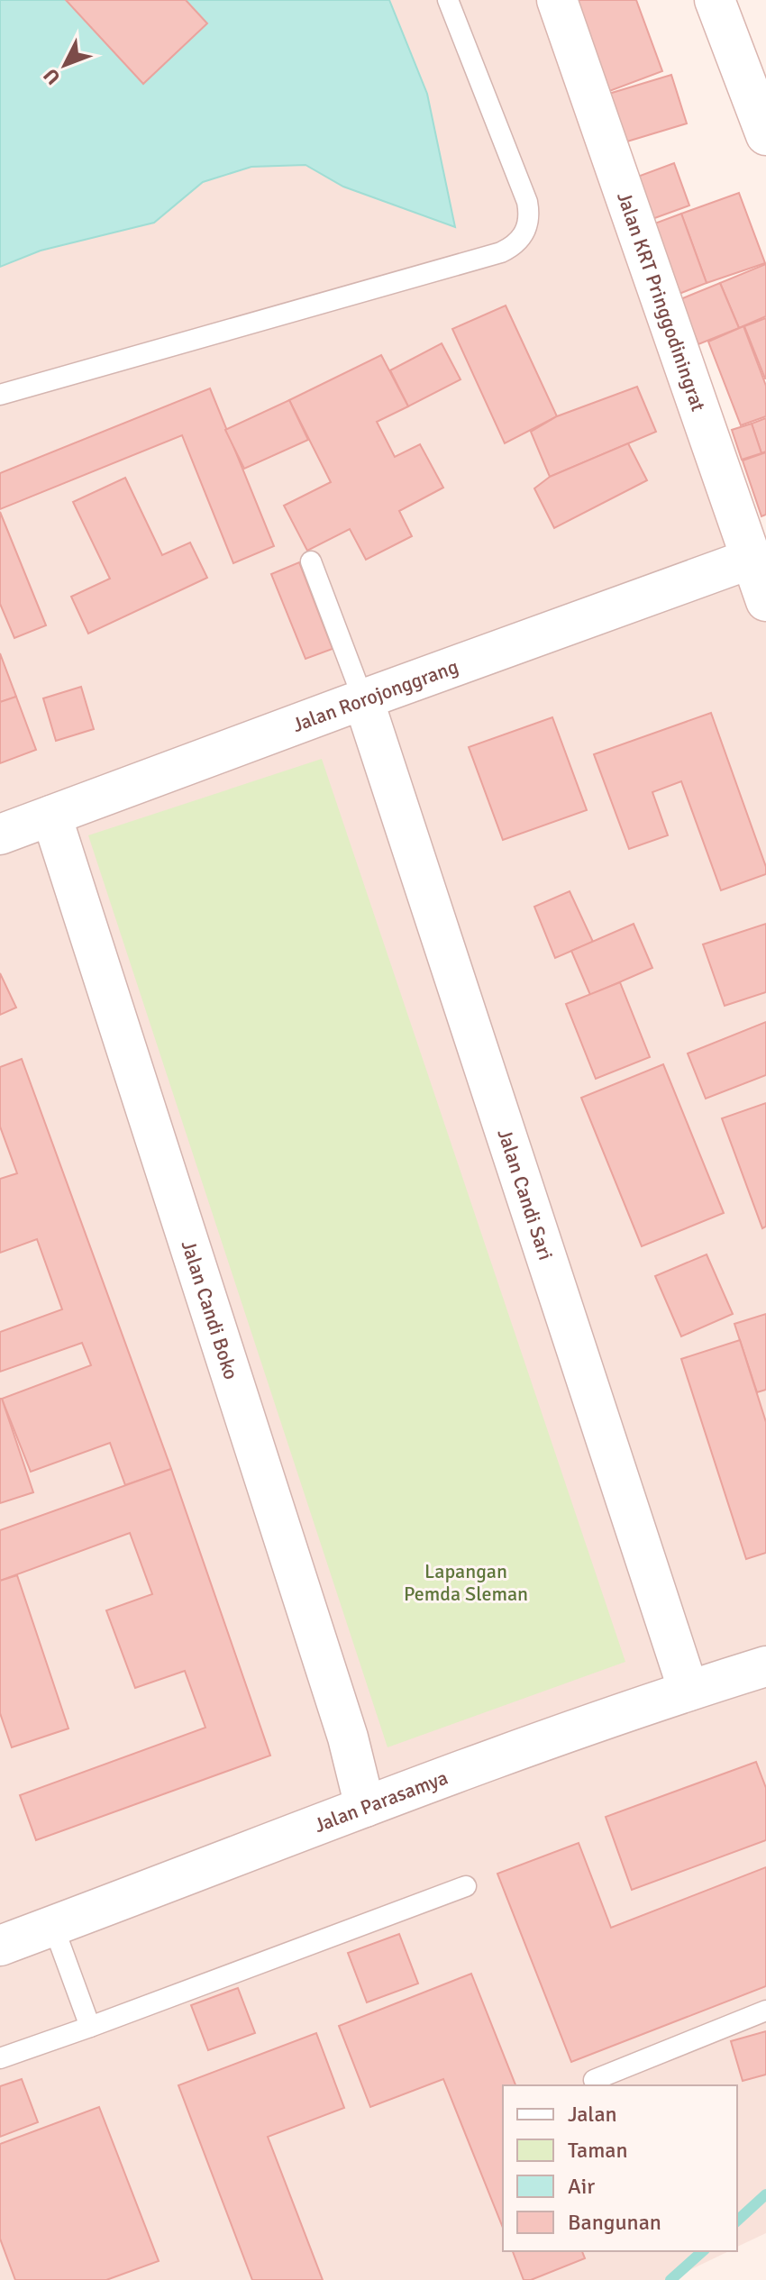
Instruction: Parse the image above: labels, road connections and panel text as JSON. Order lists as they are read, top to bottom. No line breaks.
{"streets":{"street":["Jalan KRT Pringgodiningrat","Jalan Rorojonggrang","Jalan Candi Sari","Jalan Candi Boko","Jalan Parasamya"]},"crossings":[["Jalan KRT Pringgodiningrat","Jalan Rorojonggrang"],["Jalan Rorojonggrang","Jalan Candi Sari"],["Jalan Rorojonggrang","Jalan Candi Boko"],["Jalan Candi Sari","Jalan Parasamya"],["Jalan Candi Boko","Jalan Parasamya"]],"parks":["Lapangan Pemda Sleman"],"legend":["Jalan","Taman","Air","Bangunan"],"north":"bottom left"}
